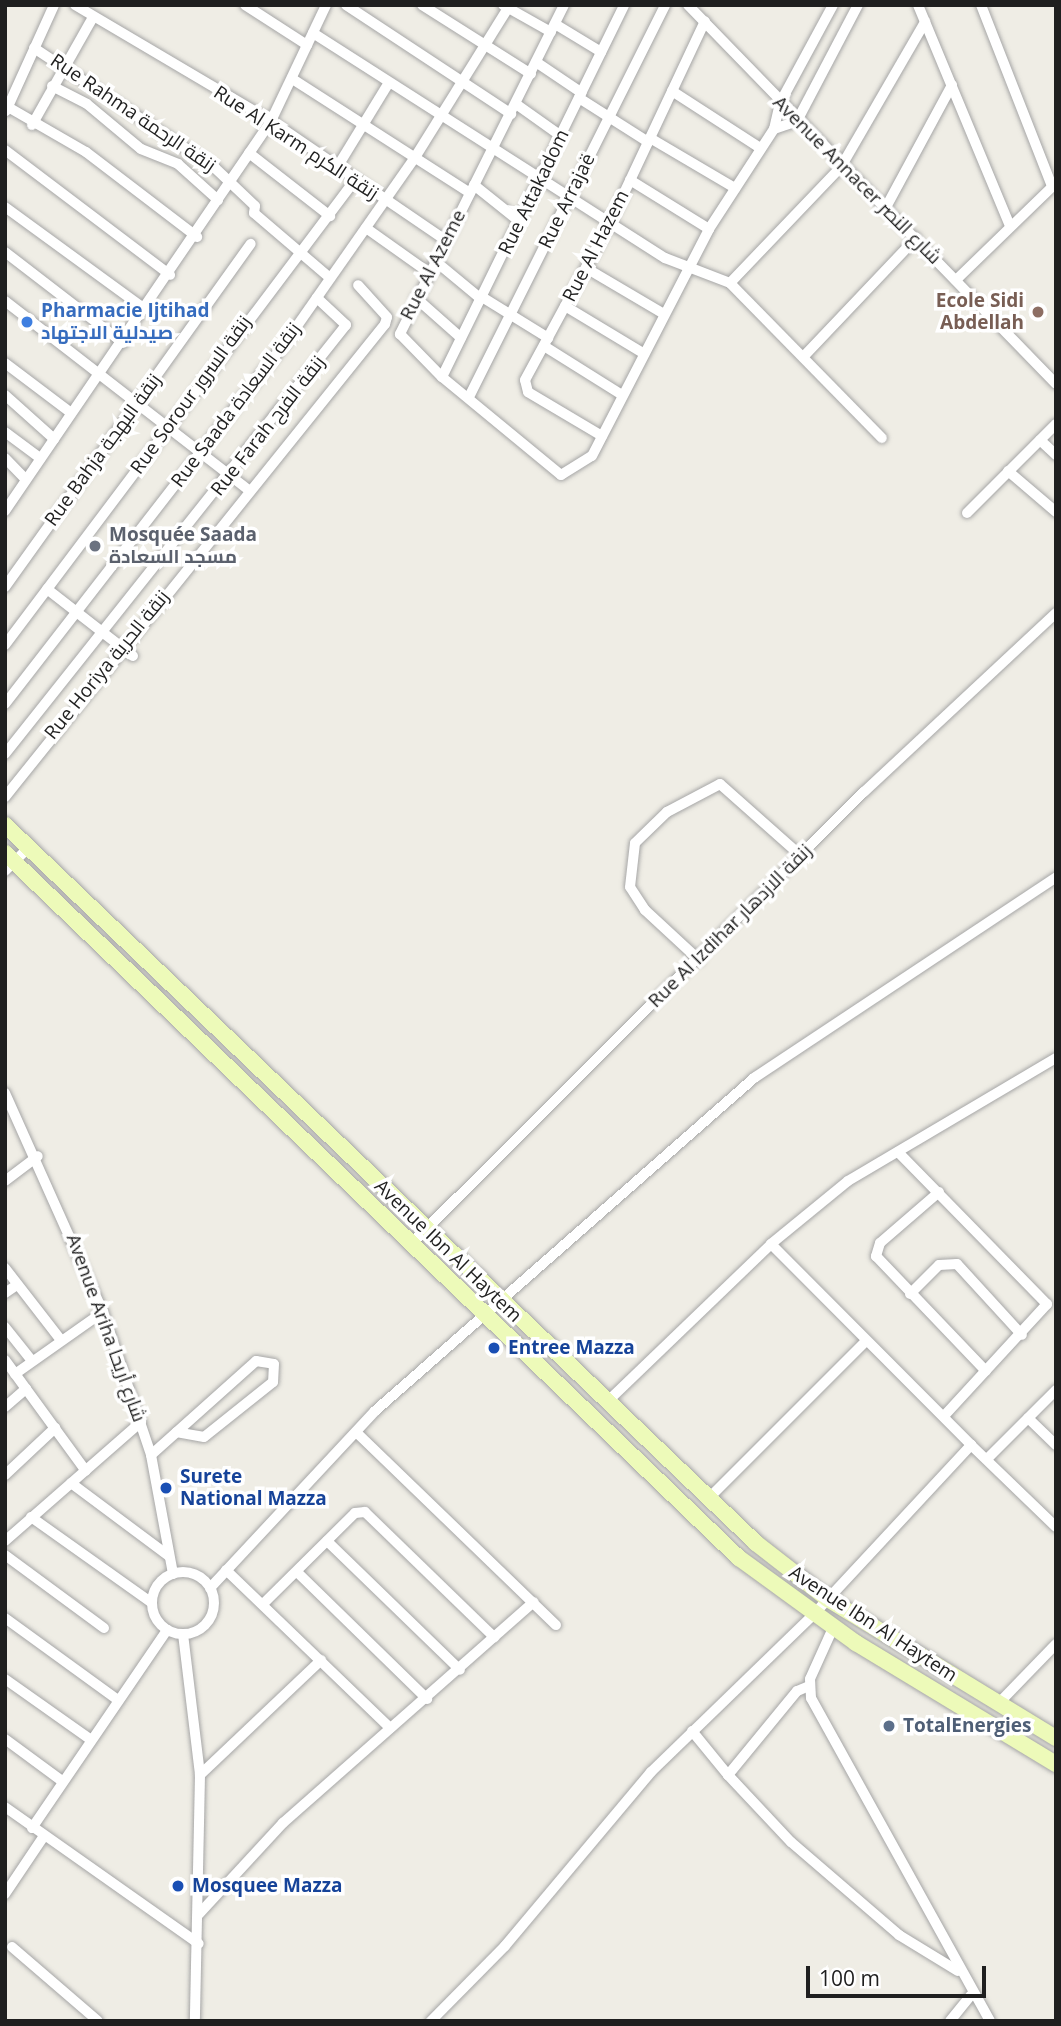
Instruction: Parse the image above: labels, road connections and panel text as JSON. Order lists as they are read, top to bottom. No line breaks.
{"streets":{"street":["Rue Rahma زنقة الرحمة","Rue Al Karm زنقة الكرم","Avenue Annacer شارع النصر","Rue Attakadom","Rue Arrajaë","Rue Al Hazem","Rue Al Azeme","Rue Sorour زنقة السرور","Rue Saada زنقة السعادة","Rue Farah زنقة الفرح","Rue Bahja زنقة البهجة","Rue Horiya زنقة الحرية","Rue Al Izdihar زنقة الازدهار","Avenue Ibn Al Haytem","Avenue Ariha شارع أريحا"]},"crossings":[["Rue Rahma زنقة الرحمة","Rue Sorour زنقة السرور"],["Rue Rahma زنقة الرحمة","Rue Saada زنقة السعادة"],["Rue Al Karm زنقة الكرم","Rue Al Azeme"],["Rue Al Karm زنقة الكرم","Rue Sorour زنقة السرور"],["Rue Al Karm زنقة الكرم","Rue Saada زنقة السعادة"],["Avenue Annacer شارع النصر","Rue Al Hazem"],["Rue Attakadom","Rue Al Azeme"],["Rue Arrajaë","Rue Al Azeme"],["Rue Al Hazem","Rue Al Azeme"],["Rue Saada زنقة السعادة","Rue Farah زنقة الفرح"],["Rue Al Izdihar زنقة الازدهار","Avenue Ibn Al Haytem"]],"places":["Ecole Sidi Abdellah","Pharmacie Ijtihad صيدلية الاجتهاد","Mosquée Saada مسجد السعادة","Entree Mazza","Surete National Mazza","TotalEnergies","Mosquee Mazza"],"scale_bar":"100 m"}
